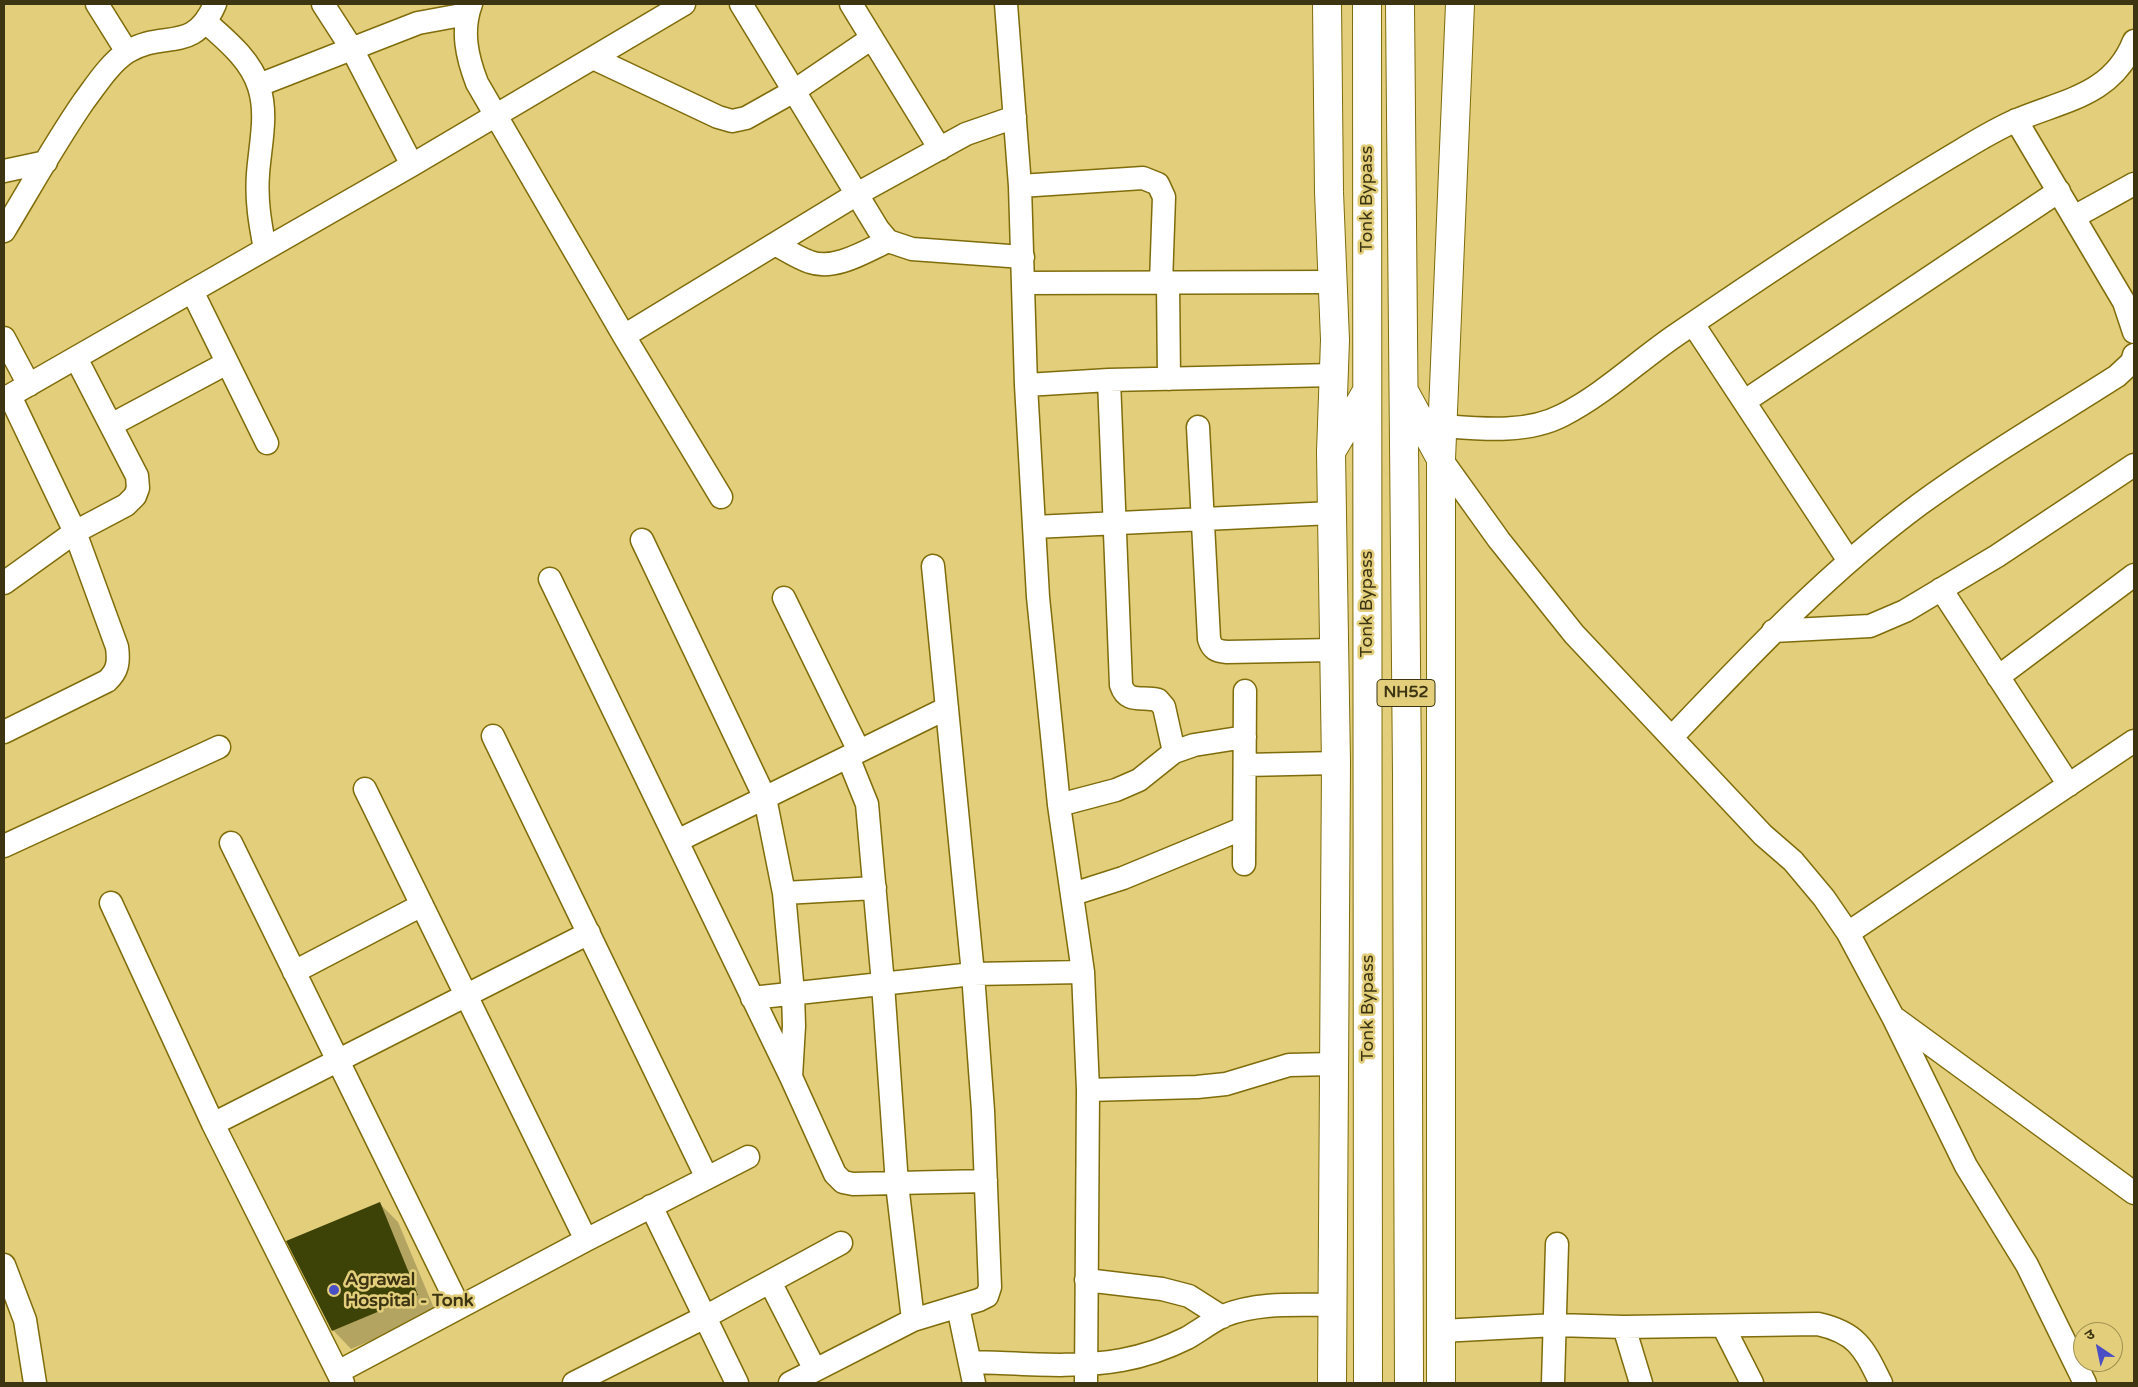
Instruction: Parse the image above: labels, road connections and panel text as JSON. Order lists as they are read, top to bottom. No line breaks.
{"streets":{"main road":["Tonk Bypass","NH52"]},"places":["Agrawal Hospital - Tonk"],"north":"top left"}
